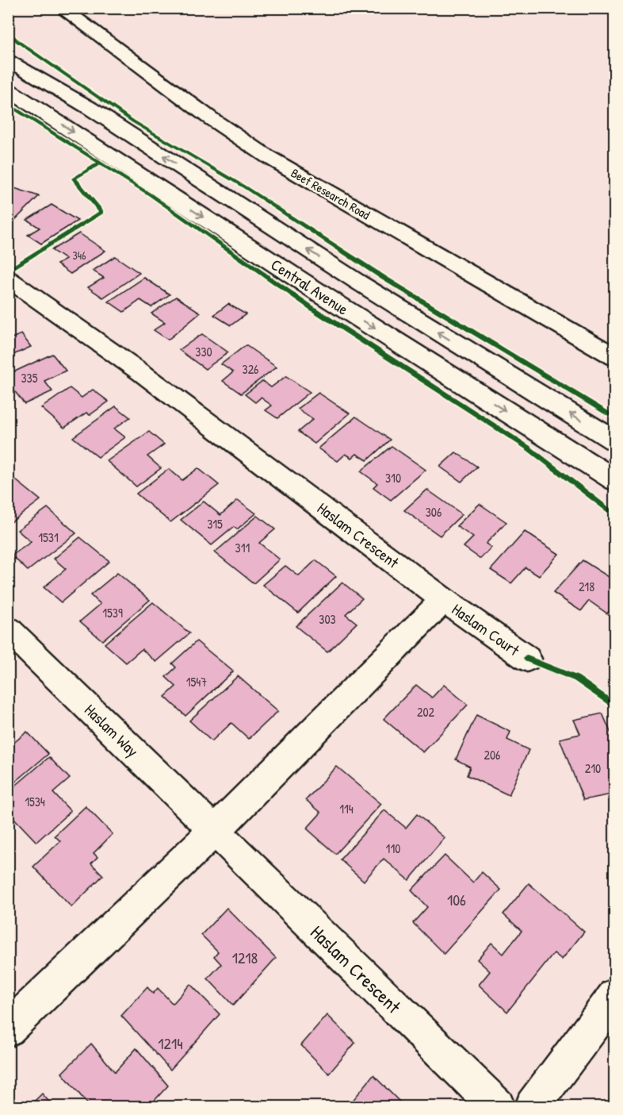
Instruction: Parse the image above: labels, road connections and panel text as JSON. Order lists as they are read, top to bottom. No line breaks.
{"streets":{"street":["Beef Research Road","Central Avenue","Haslam Crescent","Haslam Court","Haslam Way"]},"crossings":[["Haslam Crescent","Haslam Court"],["Haslam Crescent","Haslam Way"]],"house_numbers":["346","330","326","335","310","306","315","1531","311","218","1539","303","1547","202","206","210","1534","114","110","106","1218","1214"]}
